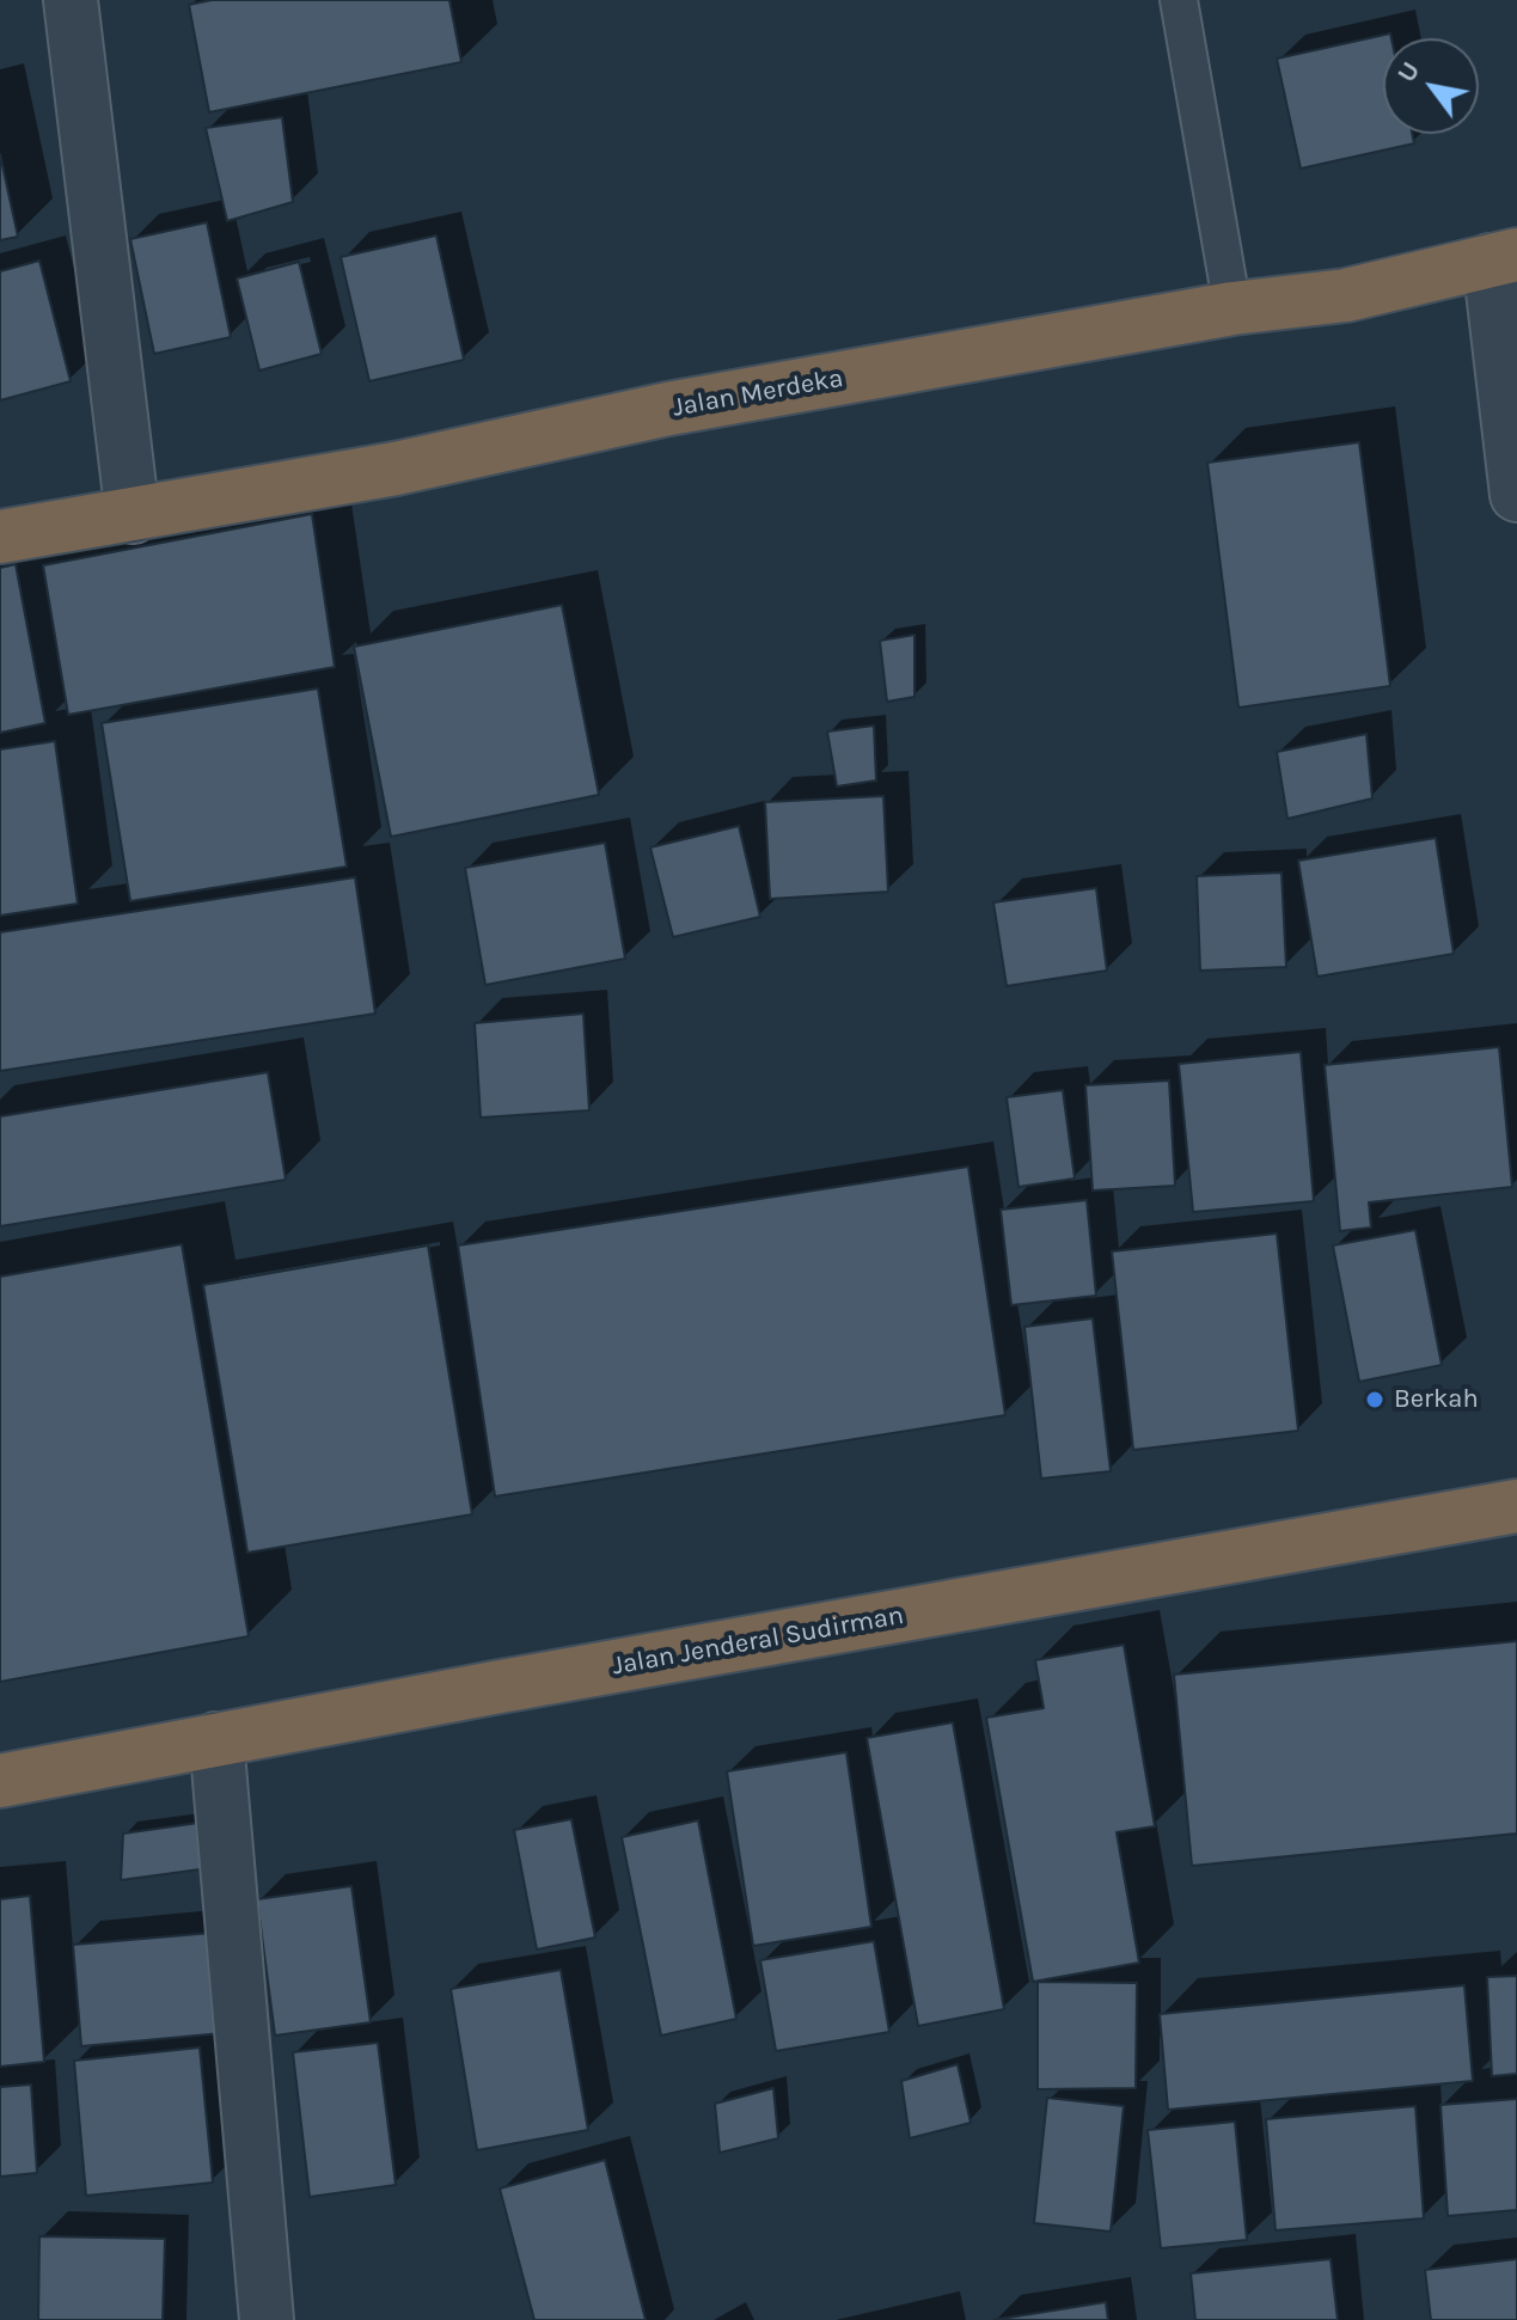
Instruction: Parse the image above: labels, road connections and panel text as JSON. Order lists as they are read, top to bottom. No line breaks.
{"streets":{"highway":["Jalan Merdeka","Jalan Jenderal Sudirman"]},"places":["Berkah"],"north":"top left"}
